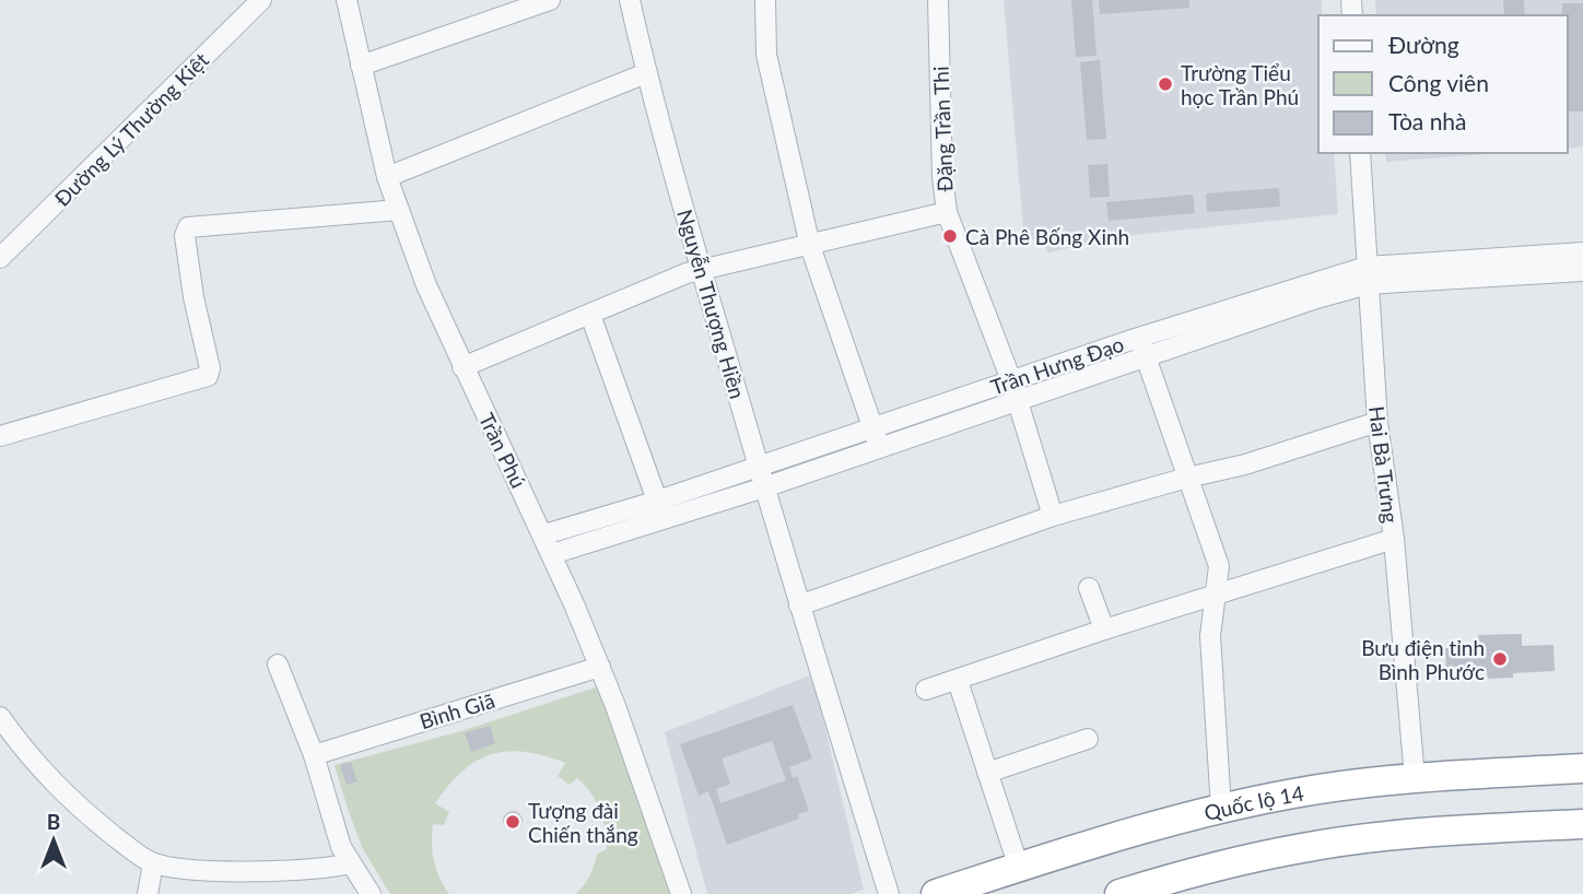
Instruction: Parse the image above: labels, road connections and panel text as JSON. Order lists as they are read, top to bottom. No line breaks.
{"streets":{"highway":["Quốc lộ 14"],"street":["Đường Lý Thường Kiệt","Đặng Trần Thi","Nguyễn Thượng Hiền","Trần Hưng Đạo","Trần Phú","Hai Bà Trưng","Bình Giã"]},"crossings":[["Đặng Trần Thi","Trần Hưng Đạo"],["Nguyễn Thượng Hiền","Trần Hưng Đạo"],["Trần Hưng Đạo","Trần Phú"],["Trần Phú","Bình Giã"],["Hai Bà Trưng","Quốc lộ 14"]],"places":["Trường Tiểu học Trần Phú","Cà Phê Bống Xinh","Bưu điện tỉnh Bình Phước","Tượng đài Chiến thắng"],"legend":["Đường","Công viên","Tòa nhà"],"north":"top"}
